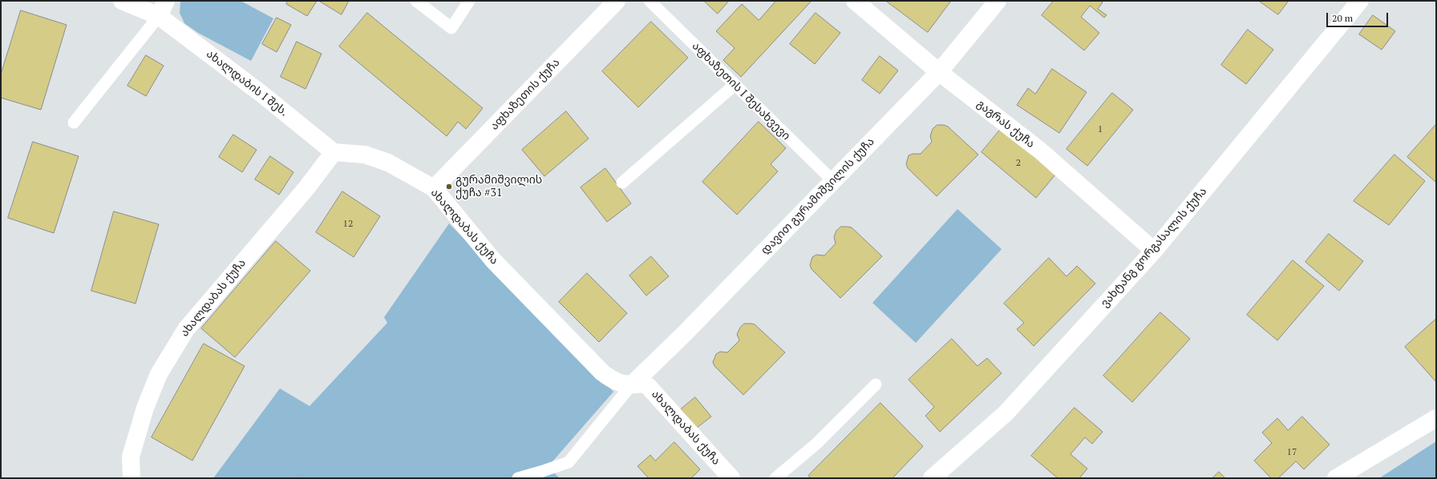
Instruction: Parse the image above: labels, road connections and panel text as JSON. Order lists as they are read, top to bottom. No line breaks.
{"streets":{"street":["ახალდაბის I შეს.","აფხაზეთის ქუჩა","გაგრას ქუჩა","დავით გურამიშვილის ქუჩა","ახალდაბას ქუჩა","ვახტანგ გორგასალის ქუჩა"],"lane":["აფხაზეთის I შესახვევი"]},"crossings":[["ახალდაბის I შეს.","ახალდაბას ქუჩა"],["აფხაზეთის I შესახვევი","დავით გურამიშვილის ქუჩა"],["აფხაზეთის ქუჩა","ახალდაბას ქუჩა"],["გაგრას ქუჩა","დავით გურამიშვილის ქუჩა"],["გაგრას ქუჩა","ვახტანგ გორგასალის ქუჩა"],["დავით გურამიშვილის ქუჩა","ახალდაბას ქუჩა"]],"places":["გურამიშვილის ქუჩა #31"],"house_numbers":["1","2","12","17"],"scale_bar":"20 m"}
